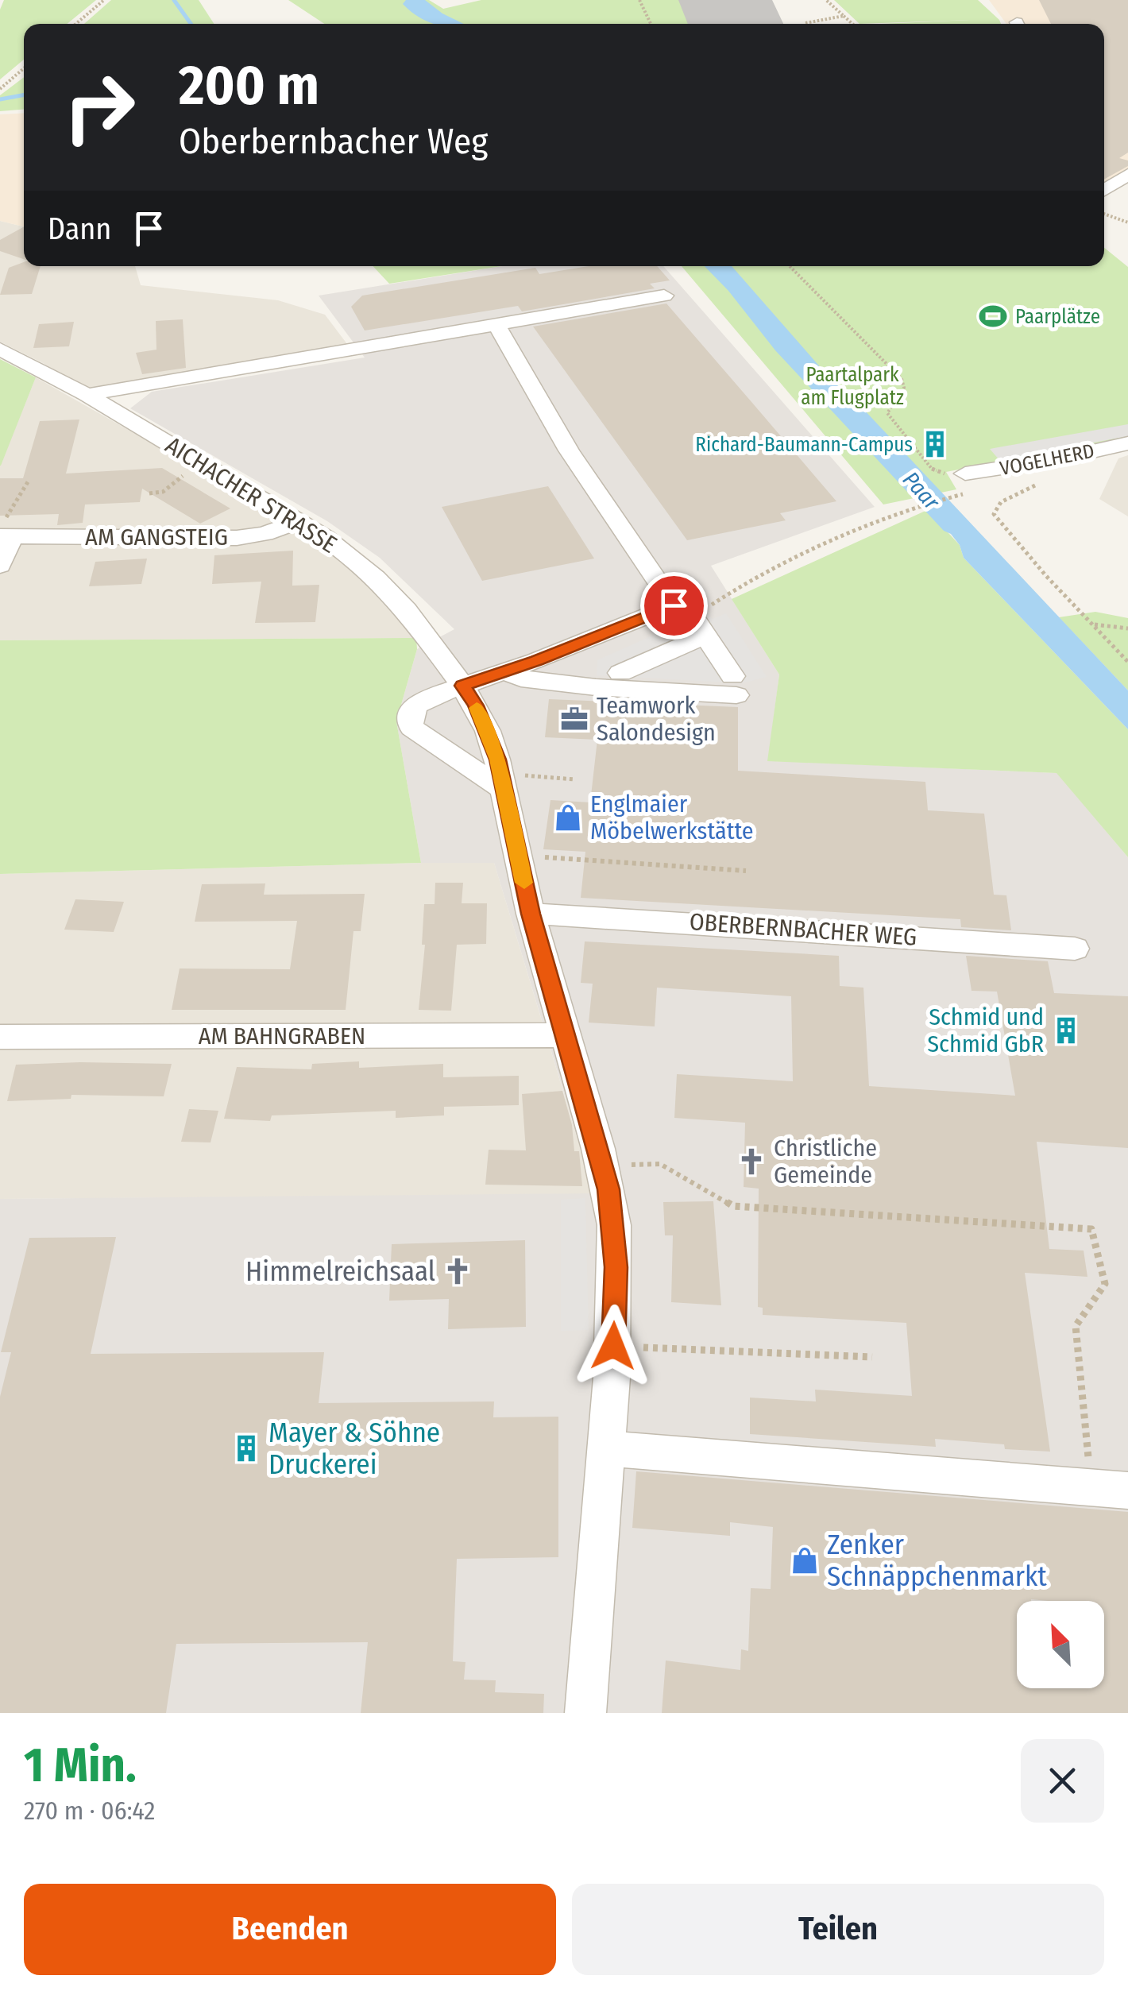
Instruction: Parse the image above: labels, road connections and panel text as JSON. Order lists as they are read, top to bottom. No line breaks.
{"streets":{"street":["VOGELHERD","AICHACHER STRASSE","AM GANGSTEIG","OBERBERNBACHER WEG","AM BAHNGRABEN"]},"crossings":[["AICHACHER STRASSE","AM GANGSTEIG"]],"water":["Paar"],"parks":["Paartalpark am Flugplatz"],"places":{"sports":["Paarplätze"],"building":["Richard-Baumann-Campus","Schmid und Schmid GbR","Mayer & Söhne Druckerei"],"office":["Teamwork Salondesign"],"shop":["Englmaier Möbelwerkstätte","Zenker Schnäppchenmarkt"],"church":["Christliche Gemeinde","Himmelreichsaal"]},"north":"top left","page":{"turn":["200 m","Oberbernbacher Weg"],"then":"Dann","heading":["1 Min.","270 m · 06:42"],"buttons":["Beenden","Teilen"]}}
